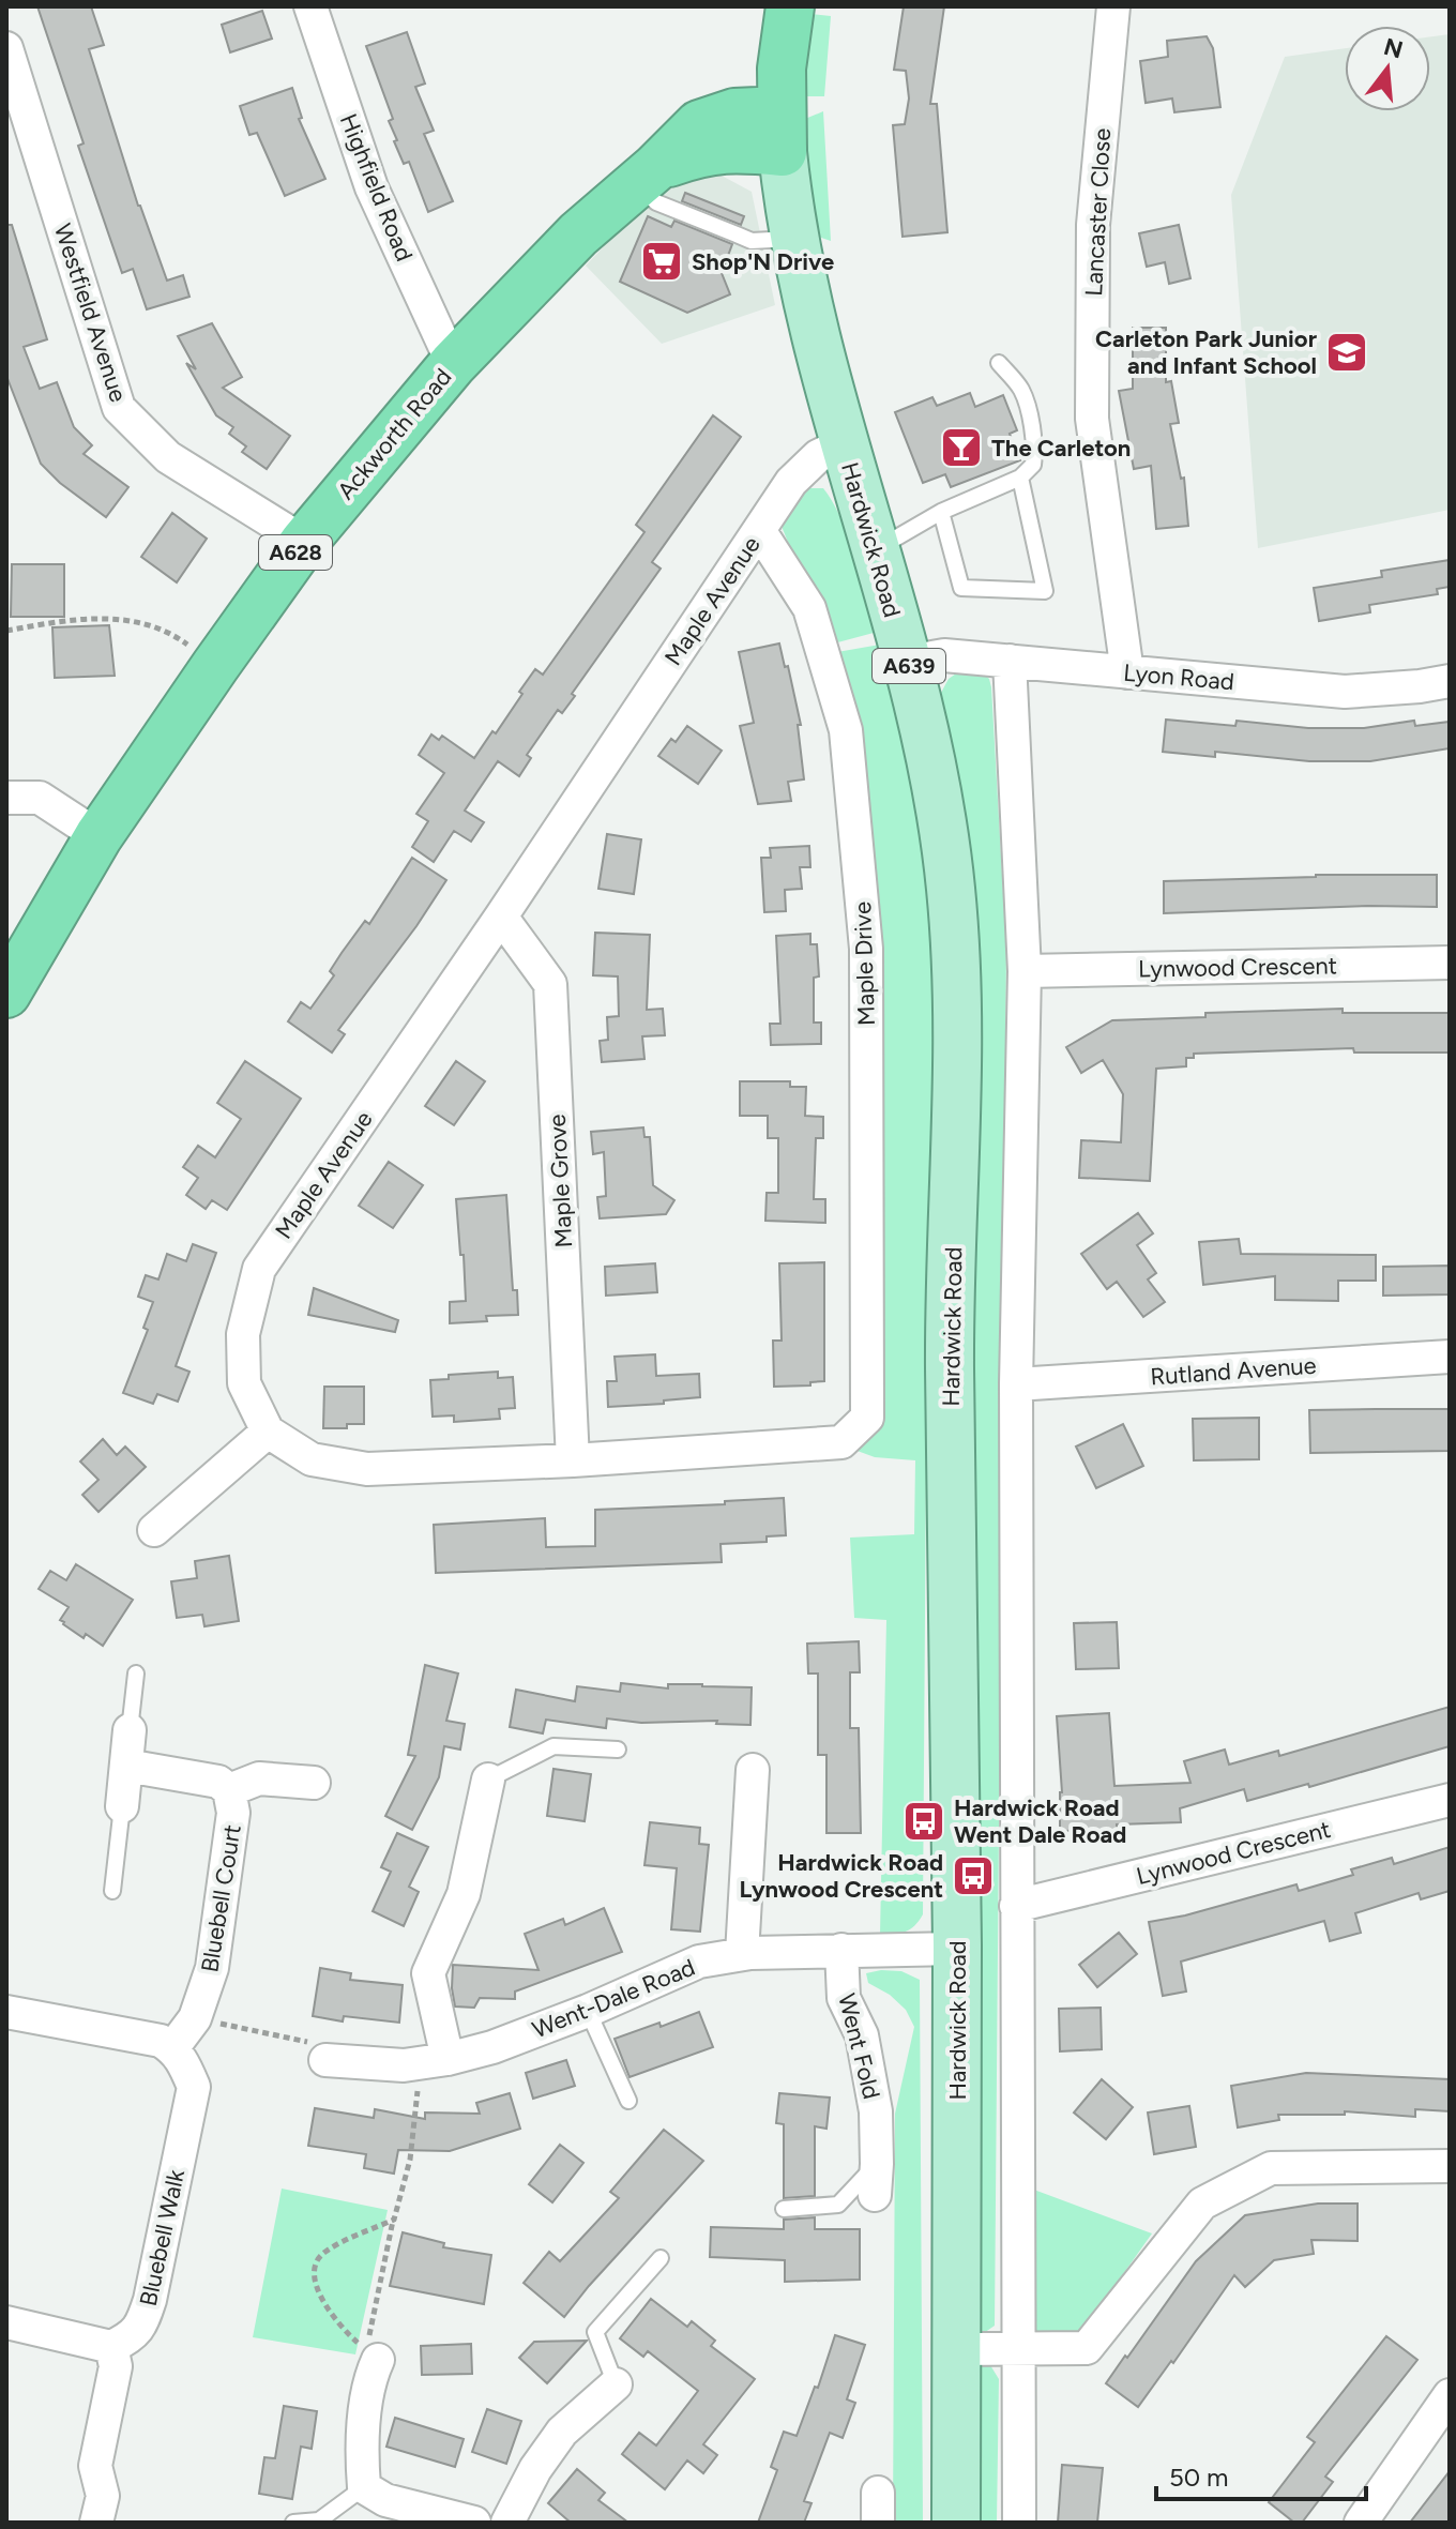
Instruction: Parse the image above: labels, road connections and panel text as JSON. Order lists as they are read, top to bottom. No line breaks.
{"streets":{"highway":["Ackworth Road","A628","A639"],"main road":["Hardwick Road"],"street":["Highfield Road","Lancaster Close","Westfield Avenue","Maple Avenue","Lyon Road","Maple Drive","Lynwood Crescent","Maple Grove","Rutland Avenue","Bluebell Court","Went-Dale Road","Went Fold","Bluebell Walk"]},"crossings":[["Highfield Road","Ackworth Road"],["Lancaster Close","Lyon Road"],["Westfield Avenue","Ackworth Road"],["Ackworth Road","Hardwick Road"],["Ackworth Road","A639"],["Hardwick Road","Maple Avenue"],["Hardwick Road","A639"],["Hardwick Road","Lyon Road"],["Hardwick Road","Went-Dale Road"],["Maple Avenue","Maple Drive"],["Maple Avenue","Maple Grove"],["Maple Drive","Maple Grove"],["Bluebell Court","Bluebell Walk"],["Went-Dale Road","Went Fold"]],"places":{"supermarket":["Shop'N Drive"],"school or university":["Carleton Park Junior and Infant School"],"bar":["The Carleton"],"bus stop":["Hardwick Road Went Dale Road","Hardwick Road Lynwood Crescent"]},"scale_bar":"50 m","north":"top"}
